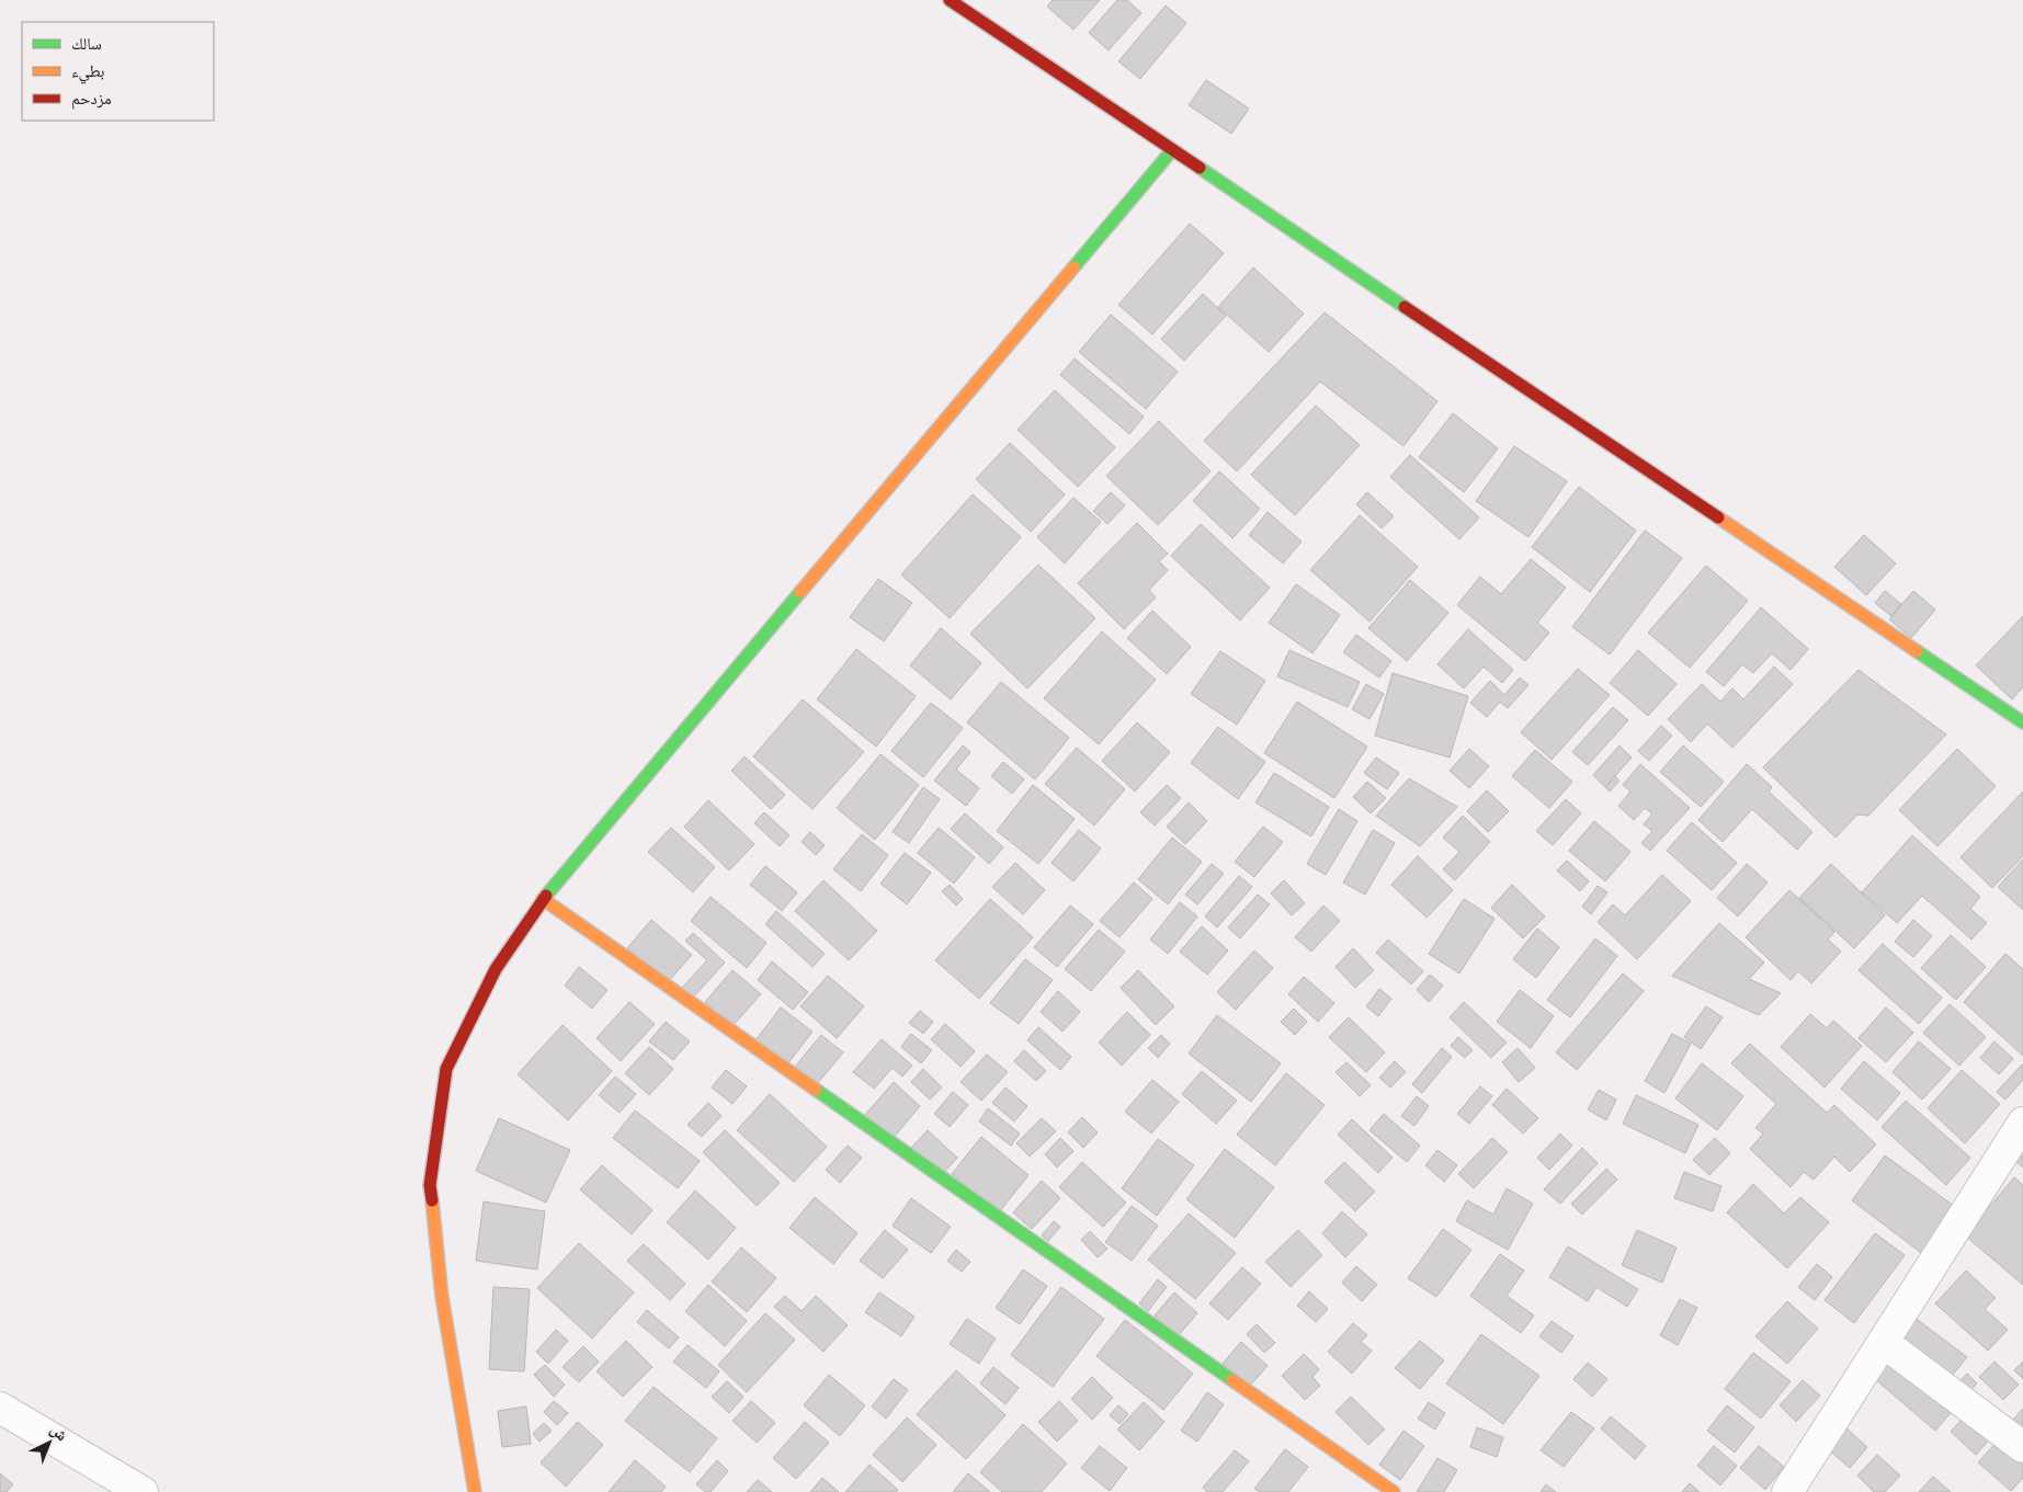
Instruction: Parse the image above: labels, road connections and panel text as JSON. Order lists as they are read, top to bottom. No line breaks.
{"legend":["سالك","بطيء","مزدحم"],"north":"top right"}
